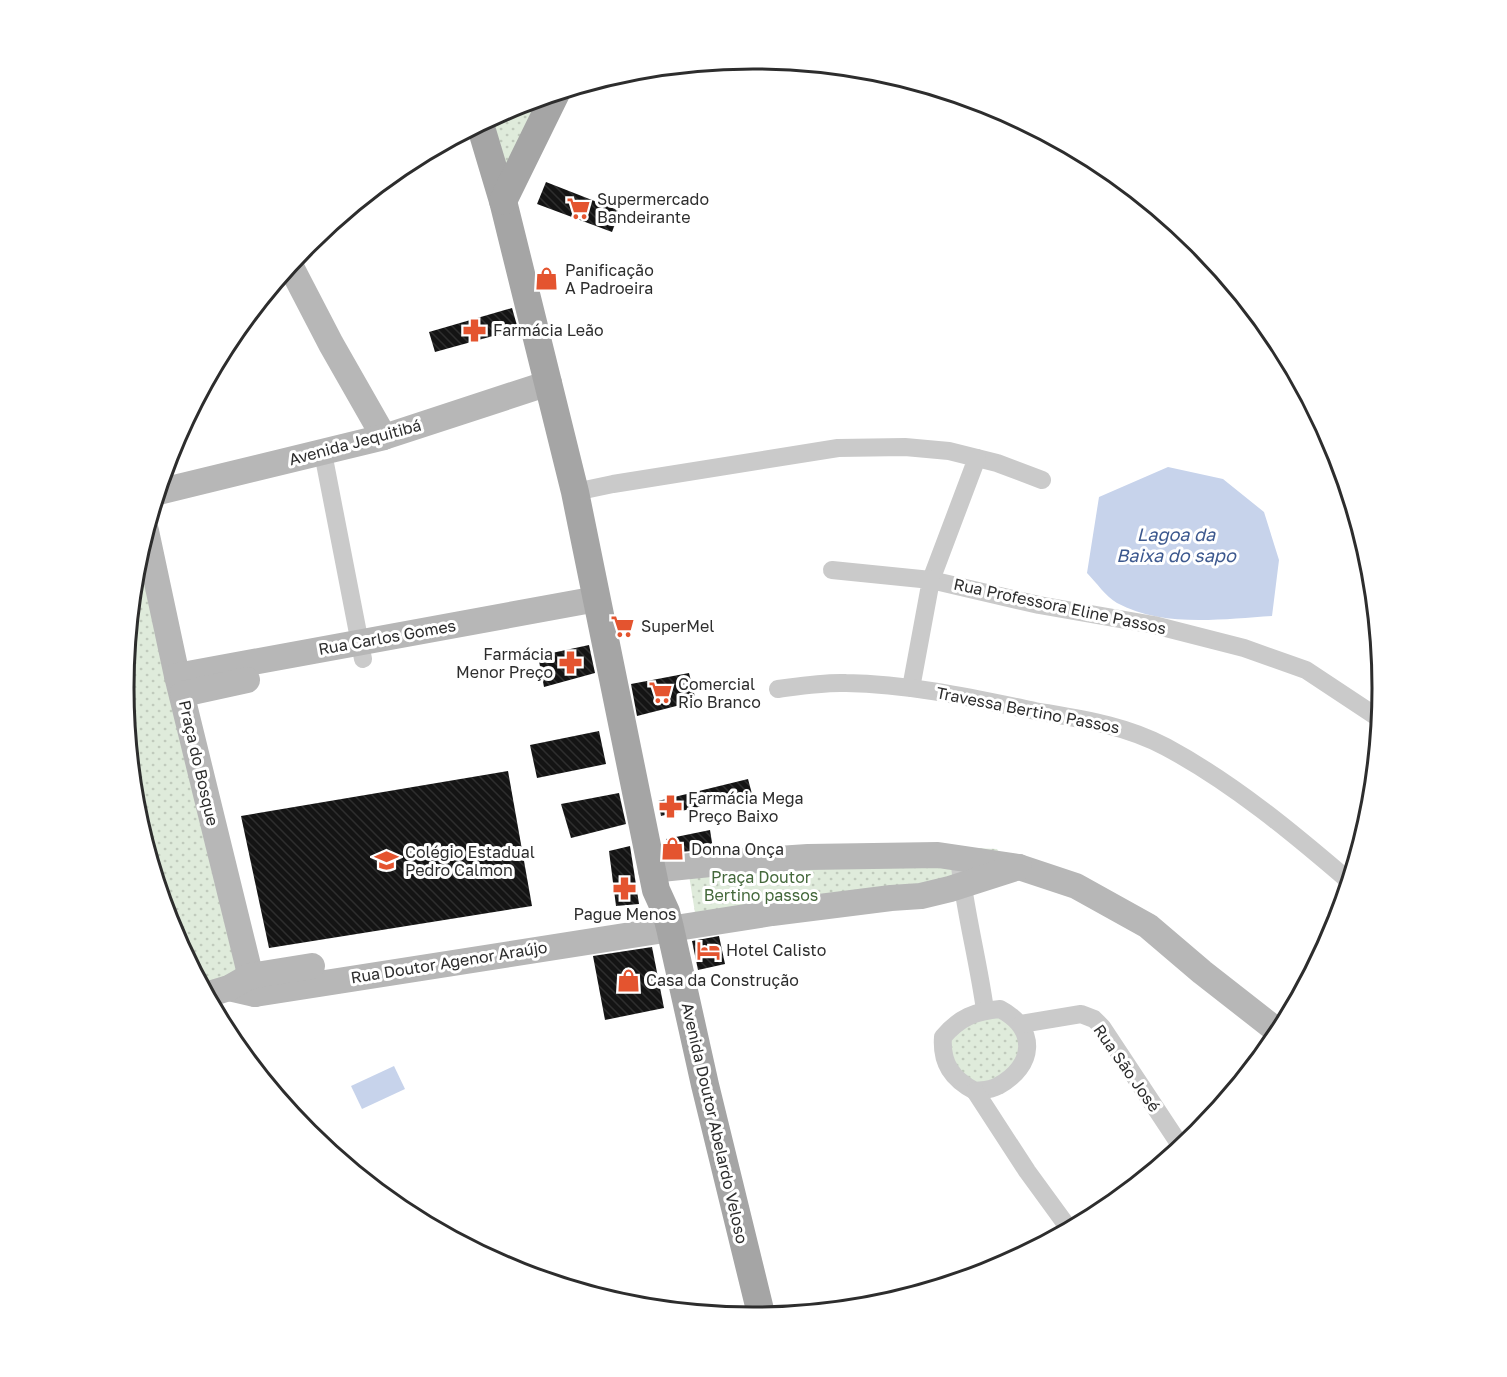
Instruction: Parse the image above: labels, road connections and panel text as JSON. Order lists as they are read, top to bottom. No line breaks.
{"streets":{"main road":["Avenida Doutor Abelardo Veloso"],"street":["Avenida Jequitibá","Rua Professora Eline Passos","Rua Carlos Gomes","Travessa Bertino Passos","Praça do Bosque","Rua Doutor Agenor Araújo","Rua São José"]},"crossings":[["Avenida Jequitibá","Avenida Doutor Abelardo Veloso"],["Rua Carlos Gomes","Praça do Bosque"],["Rua Carlos Gomes","Avenida Doutor Abelardo Veloso"],["Praça do Bosque","Rua Doutor Agenor Araújo"],["Rua Doutor Agenor Araújo","Avenida Doutor Abelardo Veloso"]],"water":["Lagoa da Baixa do sapo"],"parks":["Praça Doutor Bertino passos"],"places":{"supermarket":["Supermercado Bandeirante","SuperMel","Comercial Rio Branco"],"shop":["Panificação A Padroeira","Donna Onça","Casa da Construção"],"pharmacy":["Farmácia Leão","Farmácia Menor Preço","Farmácia Mega Preço Baixo","Pague Menos"],"school or university":["Colégio Estadual Pedro Calmon"],"hotel":["Hotel Calisto"]}}
